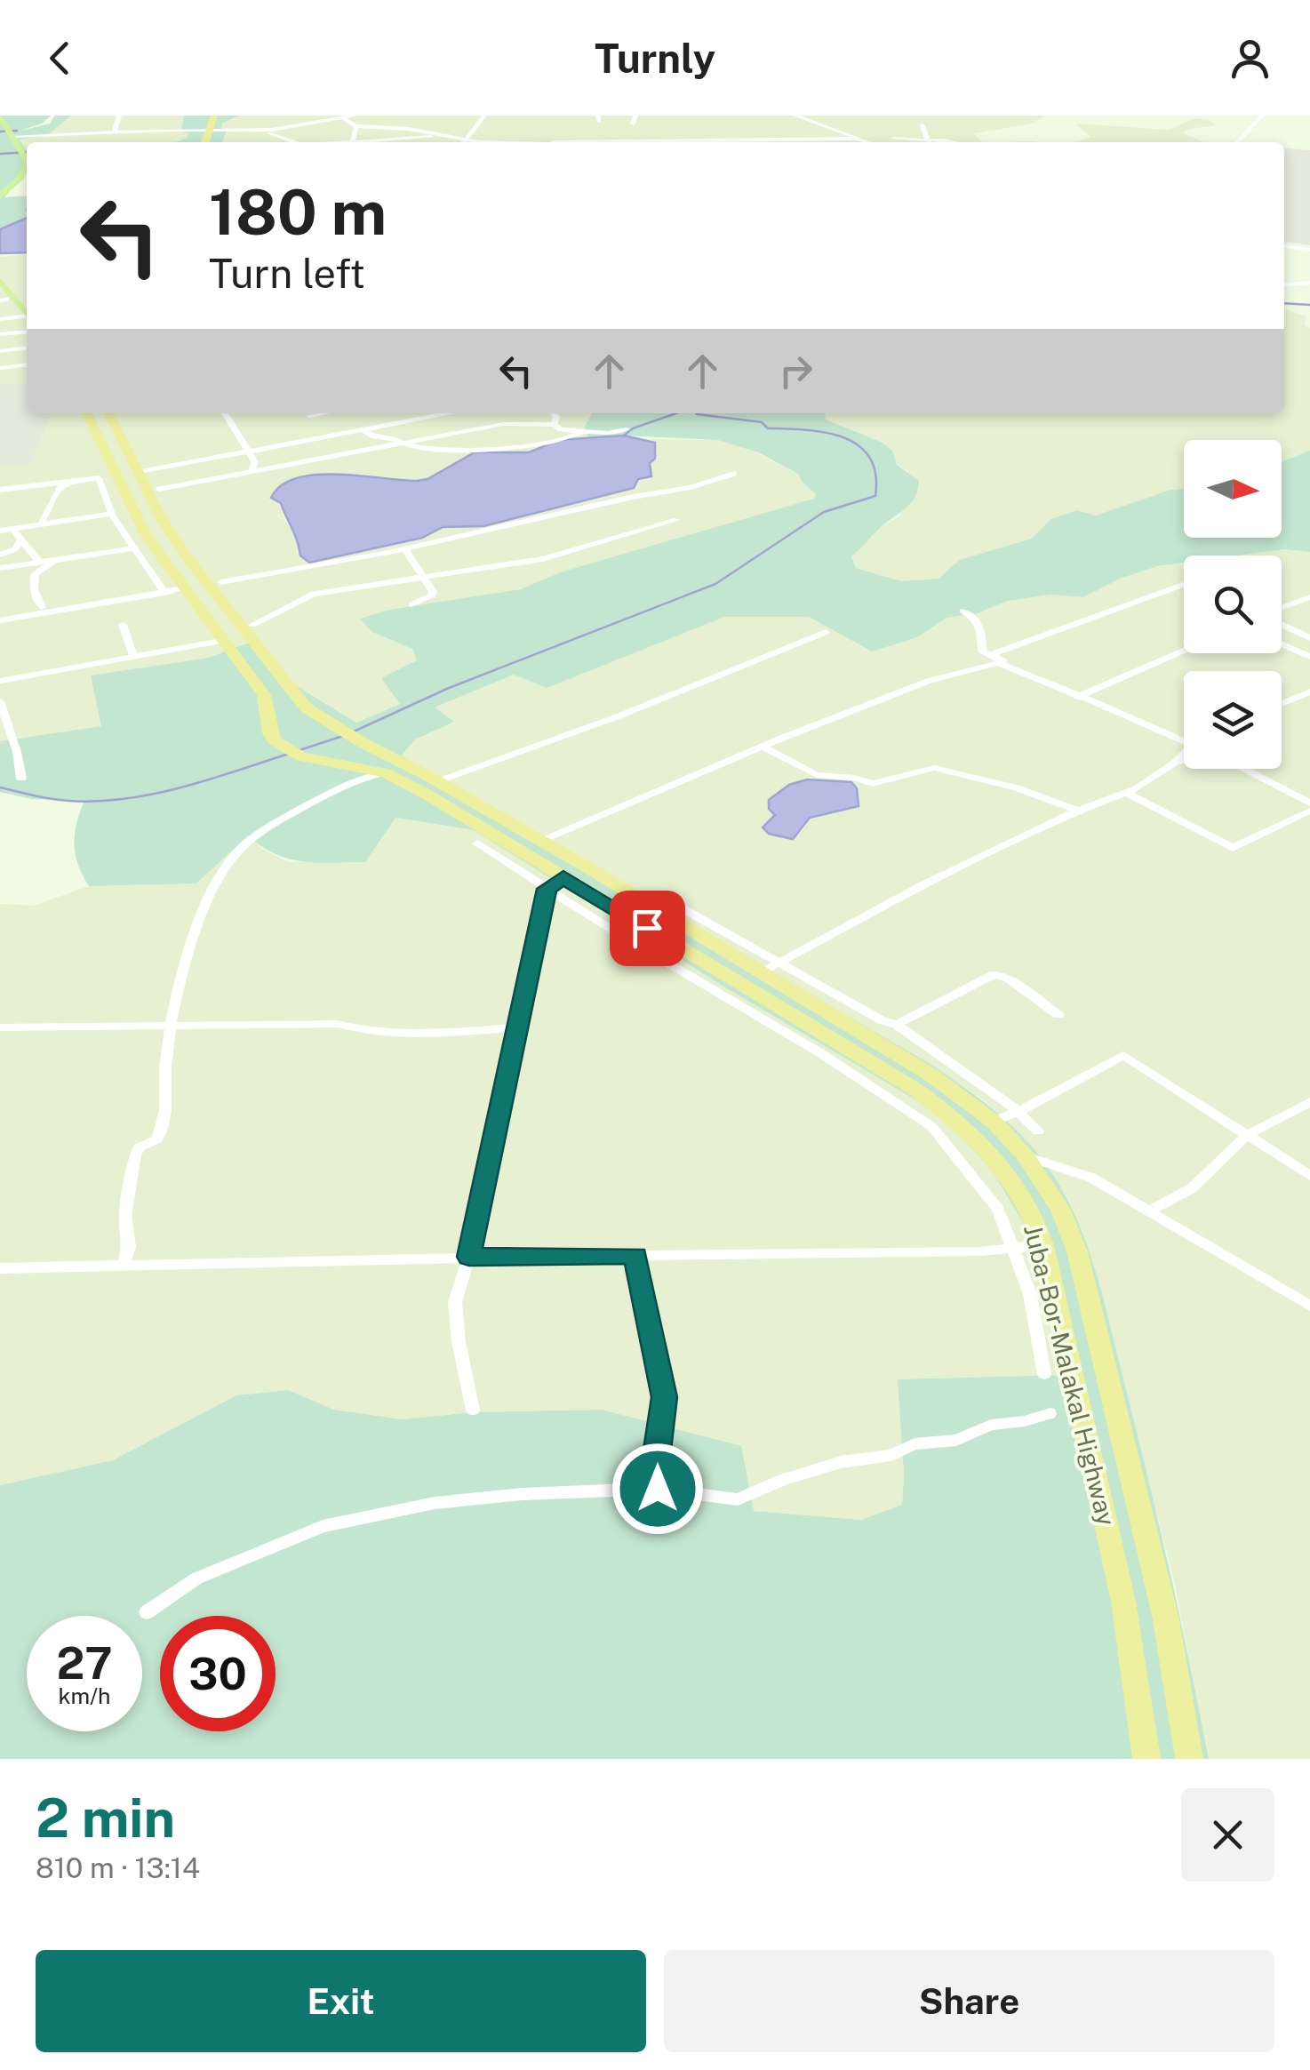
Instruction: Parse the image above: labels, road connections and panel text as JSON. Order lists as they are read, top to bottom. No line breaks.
{"streets":{"highway":["Juba-Bor-Malakal Highway"]},"north":"right","page":{"header":"Turnly","turn":["180 m","Turn left"],"speed":"27 km/h","limit":"30","heading":["2 min","810 m · 13:14"],"buttons":["Exit","Share"]}}
